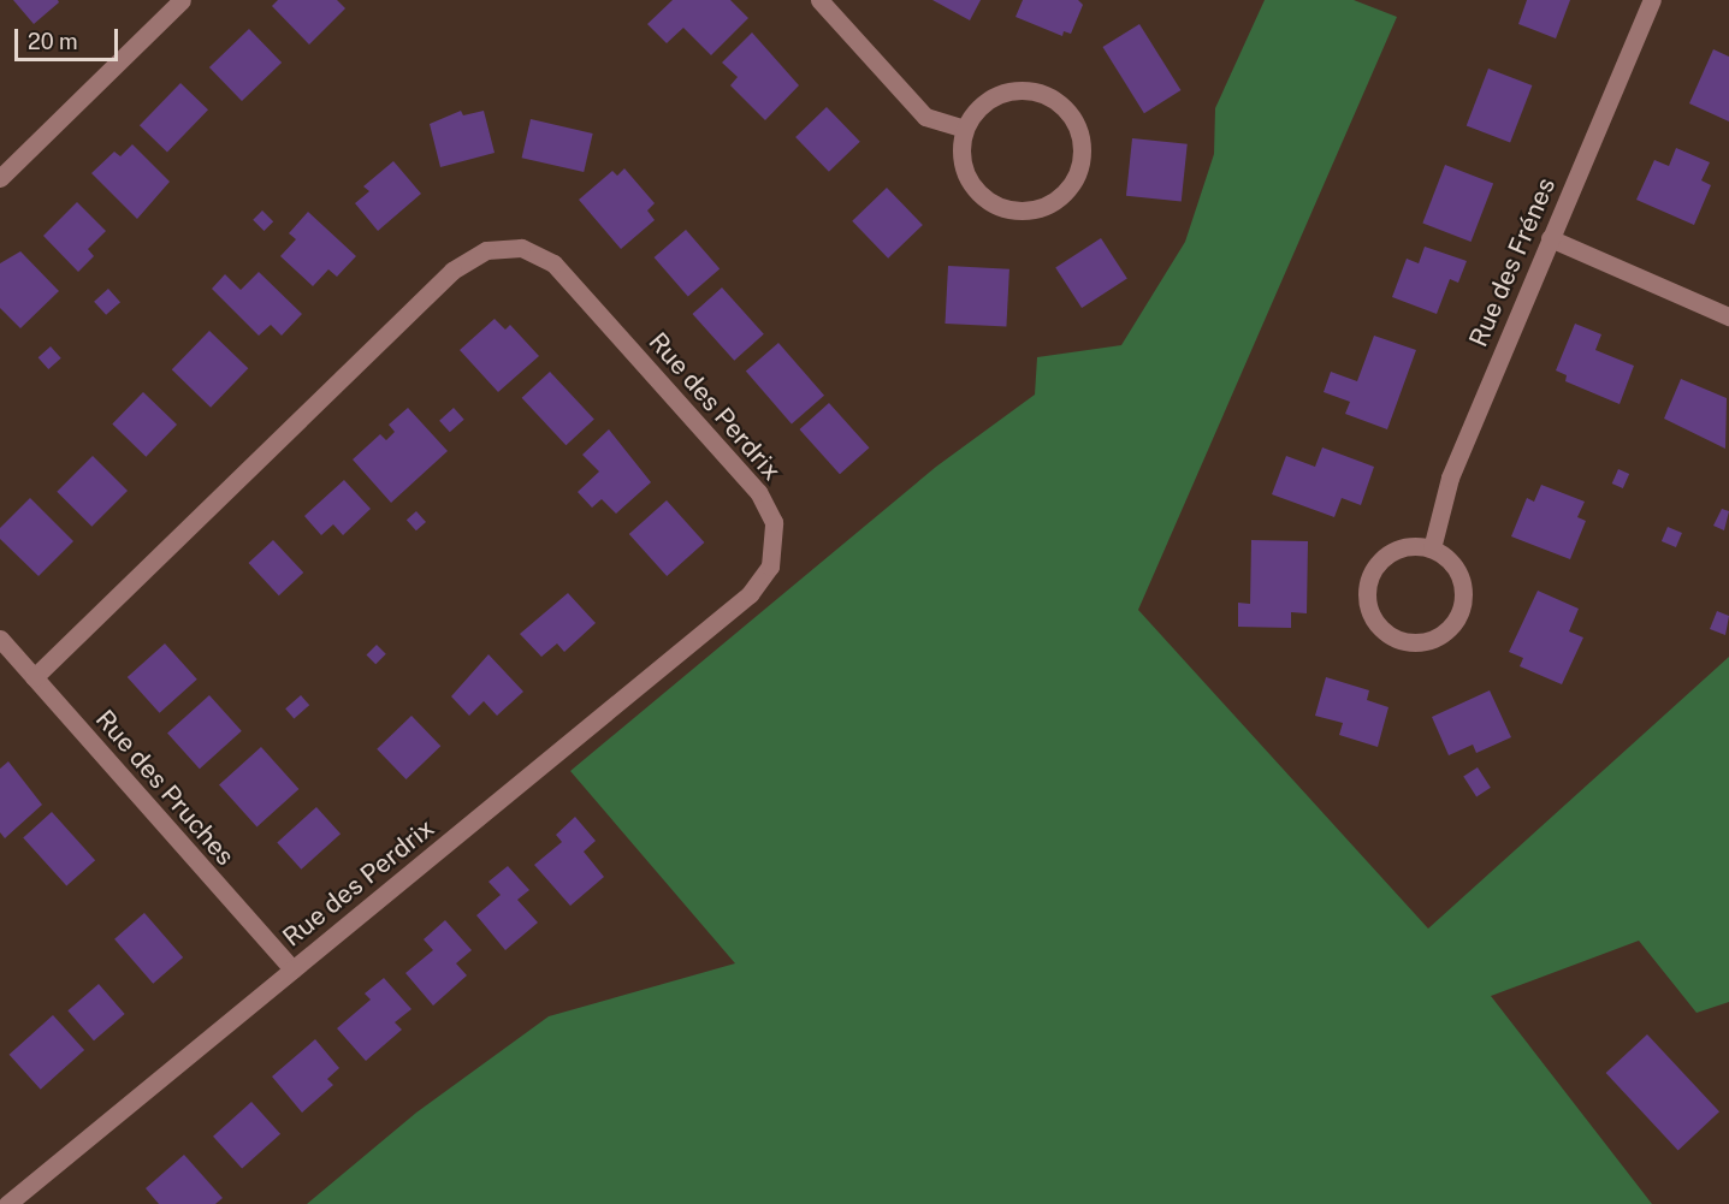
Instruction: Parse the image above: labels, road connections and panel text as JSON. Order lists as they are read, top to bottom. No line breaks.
{"streets":{"street":["Rue des Frénes","Rue des Perdrix","Rue des Pruches"]},"crossings":[["Rue des Perdrix","Rue des Pruches"]],"scale_bar":"20 m"}
